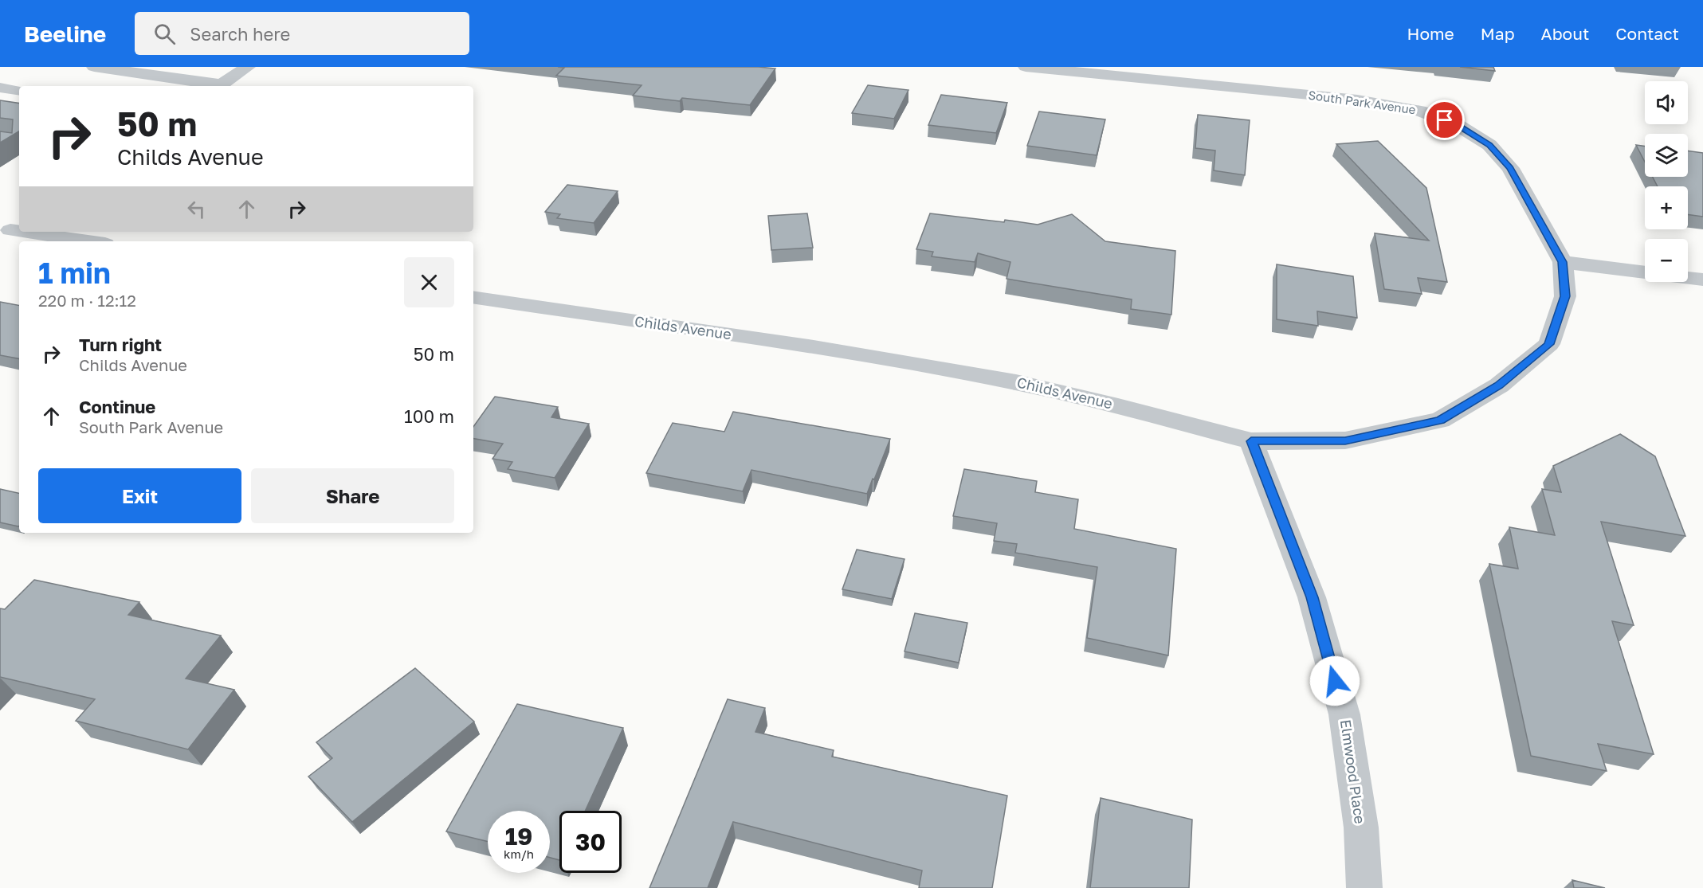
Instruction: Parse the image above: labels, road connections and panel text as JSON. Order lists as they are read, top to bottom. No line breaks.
{"streets":{"street":["South Park Avenue","Childs Avenue","Elmwood Place"]},"crossings":[["South Park Avenue","Childs Avenue"],["Childs Avenue","Elmwood Place"]],"page":{"header":"Beeline","search":"Search here","nav":["Home","Map","About","Contact"],"map_buttons":["+","−"],"turn":["50 m","Childs Avenue"],"heading":["1 min","220 m · 12:12"],"list":[{"name":"Turn right","note":"Childs Avenue","value":"50 m"},{"name":"Continue","note":"South Park Avenue","value":"100 m"}],"buttons":["Exit","Share"],"speed":"19 km/h","limit":"30"}}
